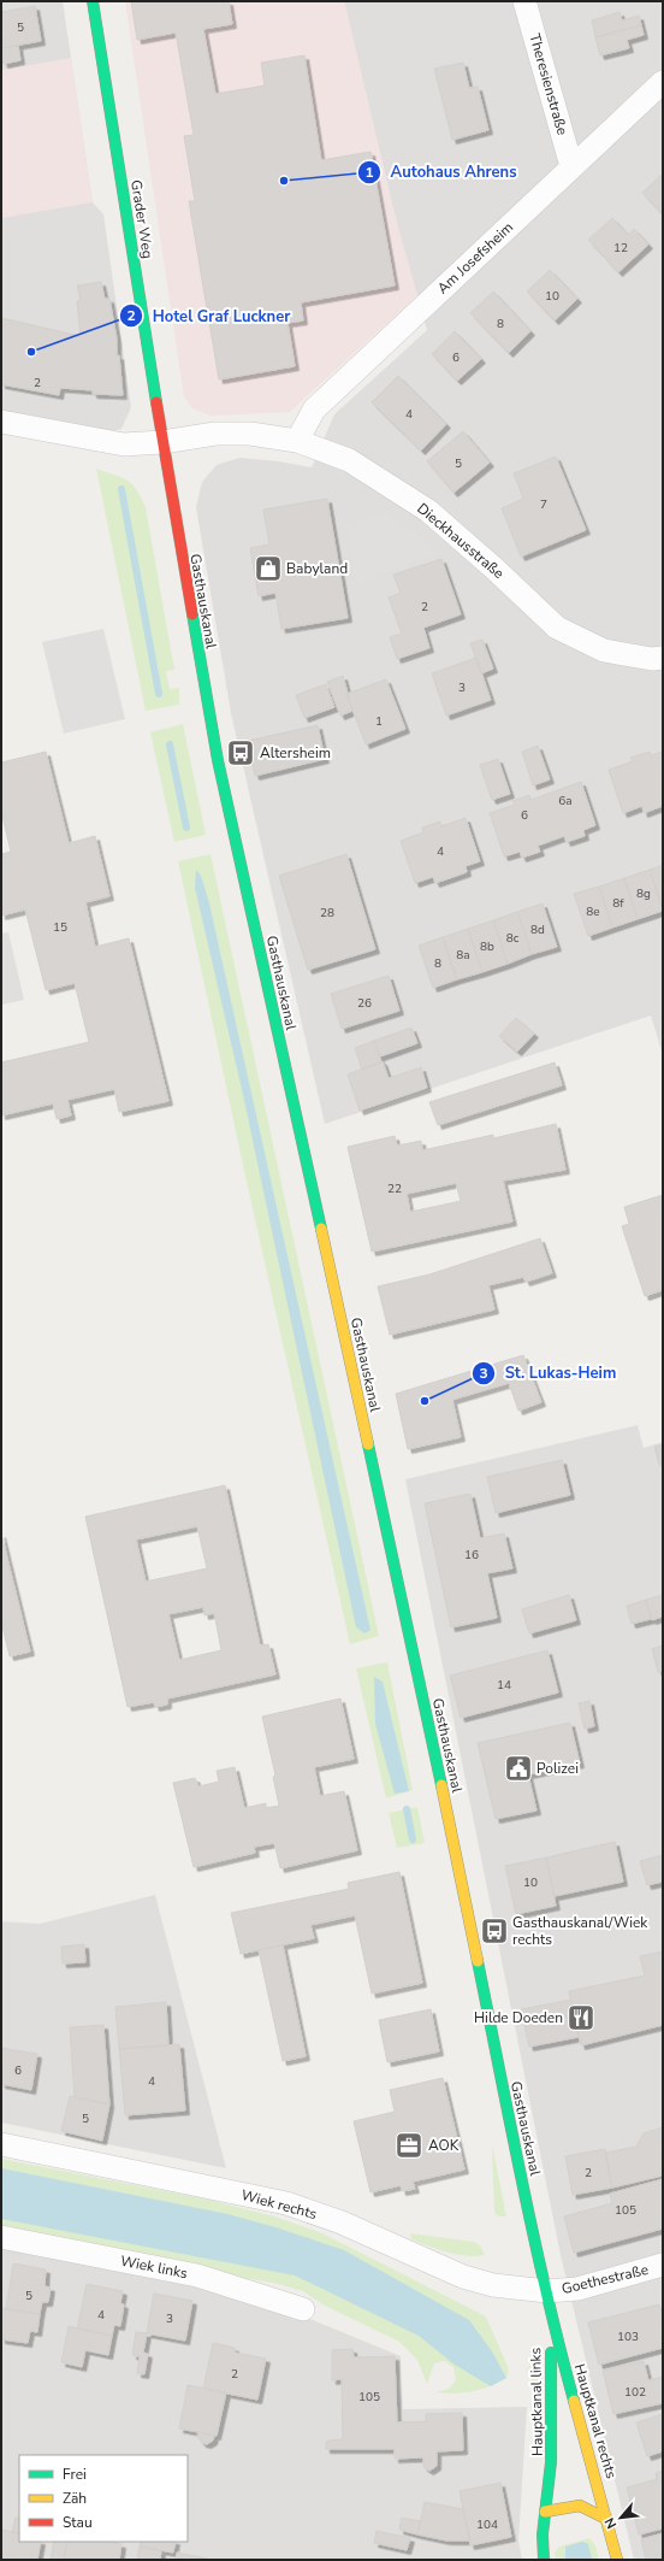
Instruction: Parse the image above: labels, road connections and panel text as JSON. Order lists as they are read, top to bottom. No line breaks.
{"streets":{"street":["Theresienstraße","Grader Weg","Am Josefsheim","Dieckhausstraße","Gasthauskanal","Wiek rechts","Wiek links","Goethestraße","Hauptkanal links","Hauptkanal rechts"]},"crossings":[["Theresienstraße","Am Josefsheim"],["Grader Weg","Dieckhausstraße"],["Grader Weg","Gasthauskanal"],["Am Josefsheim","Dieckhausstraße"],["Dieckhausstraße","Gasthauskanal"],["Gasthauskanal","Wiek rechts"],["Gasthauskanal","Goethestraße"],["Gasthauskanal","Hauptkanal links"],["Gasthauskanal","Hauptkanal rechts"],["Wiek rechts","Goethestraße"],["Wiek rechts","Hauptkanal links"],["Wiek rechts","Hauptkanal rechts"],["Goethestraße","Hauptkanal links"],["Goethestraße","Hauptkanal rechts"],["Hauptkanal links","Hauptkanal rechts"]],"places":{"other":["Autohaus Ahrens","Hotel Graf Luckner","St. Lukas-Heim"],"shop":["Babyland"],"bus stop":["Altersheim","Gasthauskanal/Wiek rechts"],"public building":["Polizei"],"restaurant":["Hilde Doeden"],"office":["AOK"]},"house_numbers":["5","12","10","8","6","2","4","5","7","2","3","1","6a","6","4","8g","8f","8e","28","15","8d","8c","8b","8a","8","26","22","16","14","10","6","4","5","2","105","5","4","3","103","2","102","105","104"],"legend":["Frei","Zäh","Stau"],"north":"bottom left"}
